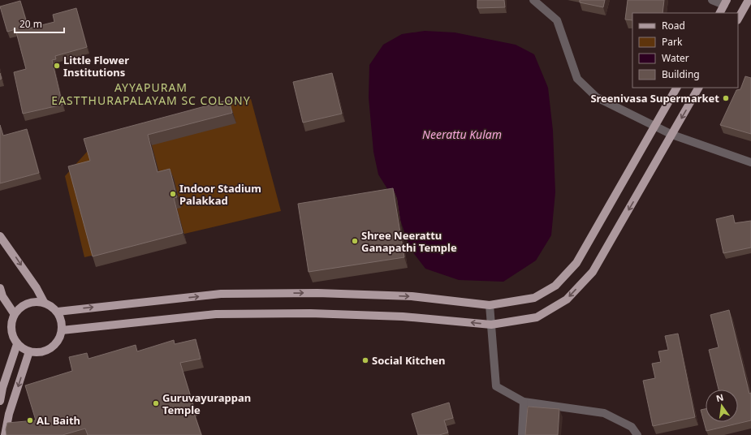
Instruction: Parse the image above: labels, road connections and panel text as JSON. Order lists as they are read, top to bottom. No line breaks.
{"districts":["AYYAPURAM EASTTHURAPALAYAM SC COLONY"],"water":["Neerattu Kulam"],"places":["Little Flower Institutions","Sreenivasa Supermarket","Indoor Stadium Palakkad","Shree Neerattu Ganapathi Temple","Social Kitchen","Guruvayurappan Temple","AL Baith"],"legend":["Road","Park","Water","Building"],"scale_bar":"20 m","north":"top"}
